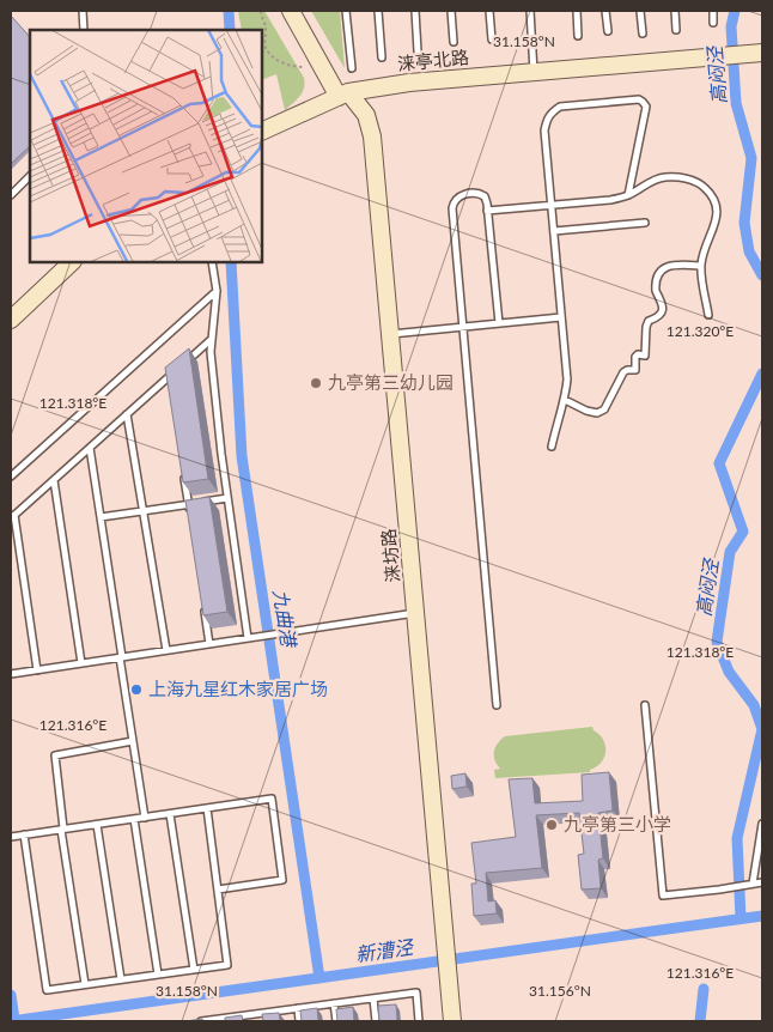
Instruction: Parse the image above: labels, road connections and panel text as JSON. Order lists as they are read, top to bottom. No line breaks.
{"streets":{"street":["涞亭北路","涞坊路"]},"crossings":[["涞亭北路","涞坊路"]],"water":["高闷泾","九曲港","新漕泾"],"places":["九亭第三幼儿园","上海九星红木家居广场","九亭第三小学"],"coordinates":["31.158°N","121.320°E","121.318°E","121.316°E","31.156°N"]}
